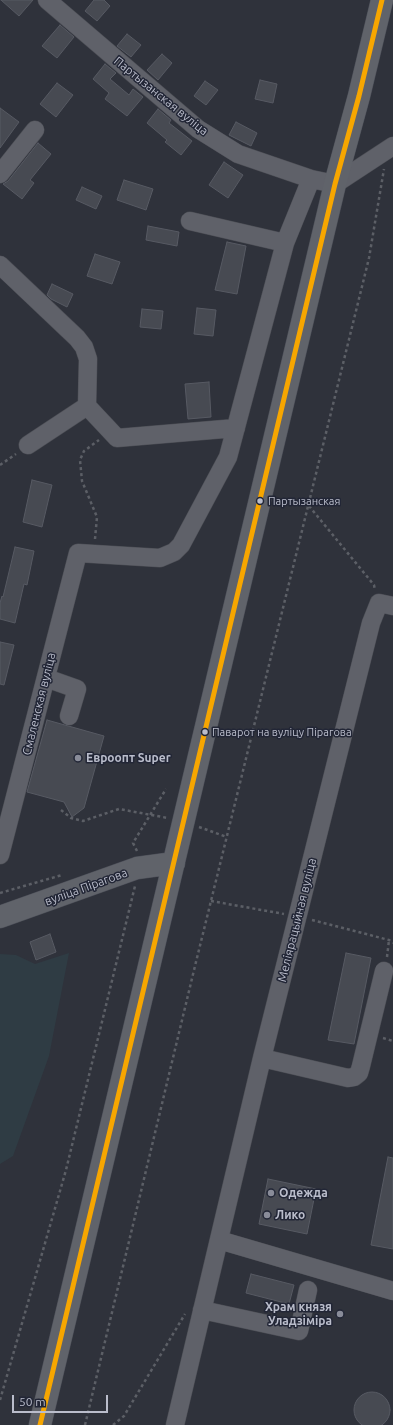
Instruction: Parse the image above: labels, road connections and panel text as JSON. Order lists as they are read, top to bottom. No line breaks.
{"streets":{"main road":["вуліца Пірагова"],"street":["Партызанская вуліца","Смаленская вуліца","Меліярацыйная вуліца"]},"places":["Партызанская","Паварот на вуліцу Пірагова","Евроопт Super","Одежда","Лико","Храм князя Уладзіміра"],"scale_bar":"50 m"}
